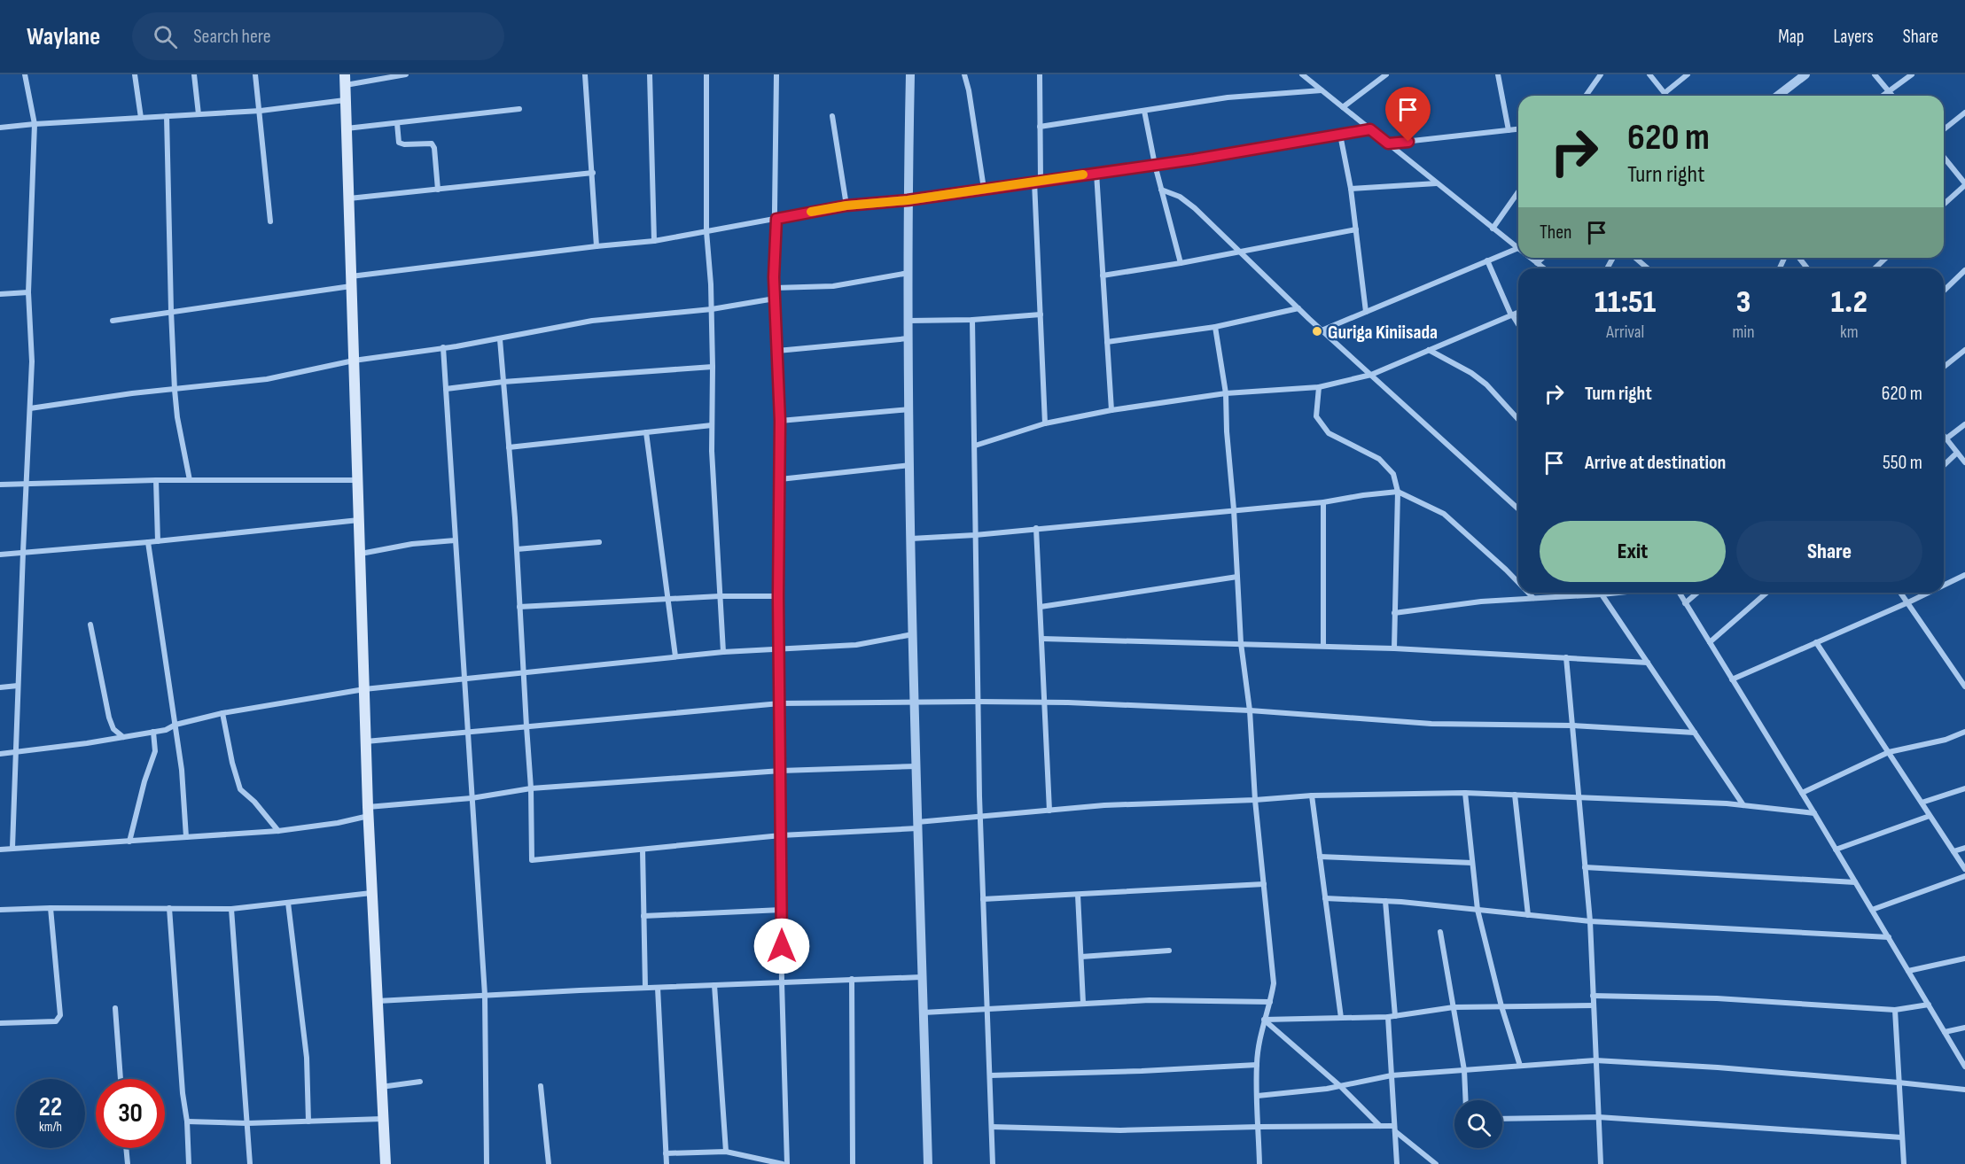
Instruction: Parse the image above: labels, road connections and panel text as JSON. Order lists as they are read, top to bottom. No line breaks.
{"places":["Guriga Kiniisada"],"page":{"header":"Waylane","search":"Search here","nav":["Map","Layers","Share"],"turn":["620 m","Turn right"],"then":"Then","eta":["11:51","Arrival","3","min","1.2","km"],"list":[{"name":"Turn right","value":"620 m"},{"name":"Arrive at destination","value":"550 m"}],"buttons":["Exit","Share"],"speed":"22 km/h","limit":"30"}}
